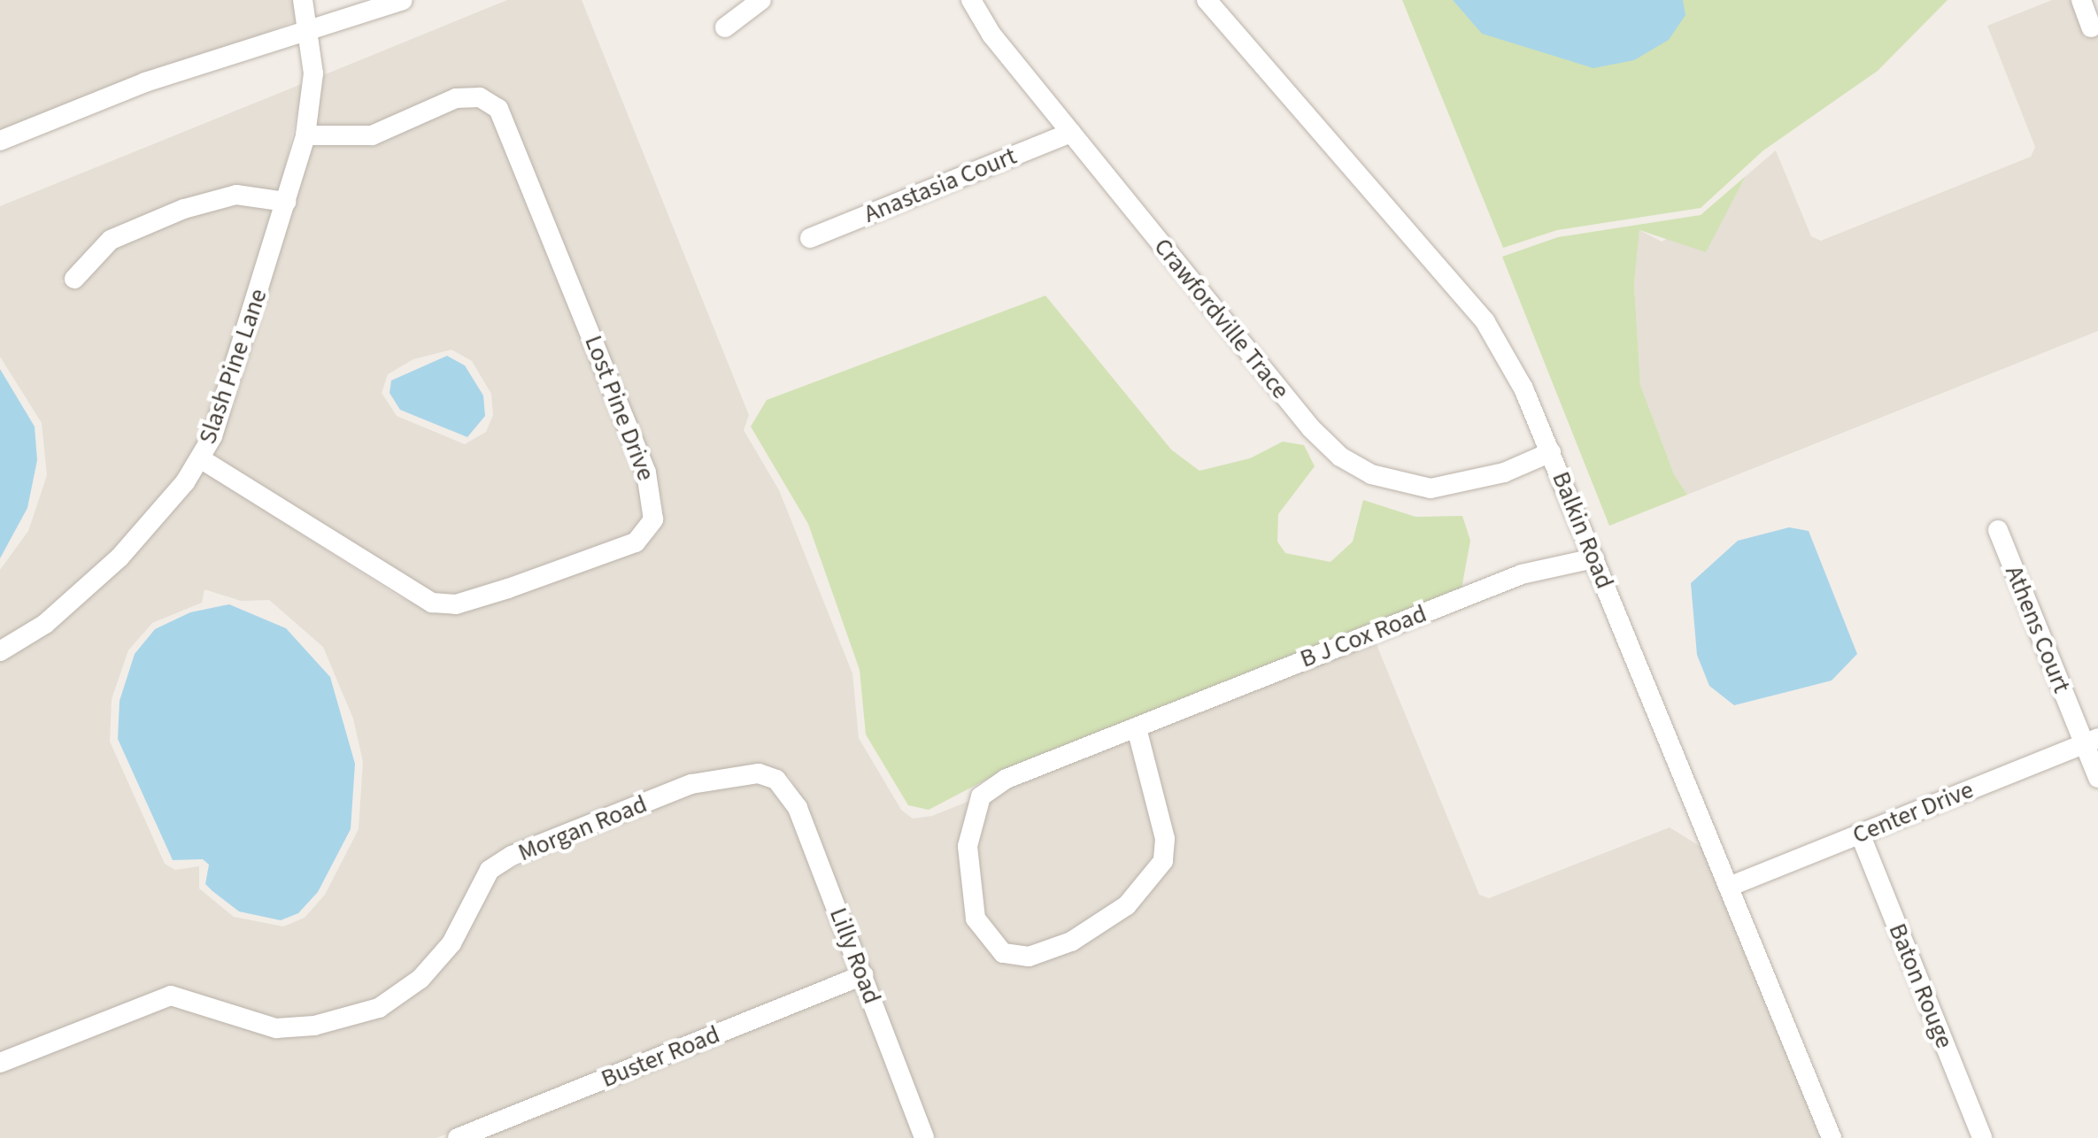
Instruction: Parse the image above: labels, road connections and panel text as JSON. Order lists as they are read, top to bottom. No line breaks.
{"streets":{"street":["Anastasia Court","Crawfordville Trace","Slash Pine Lane","Lost Pine Drive","Balkin Road","Athens Court","B J Cox Road","Center Drive","Morgan Road","Lilly Road","Baton Rouge","Buster Road"]},"crossings":[["Anastasia Court","Crawfordville Trace"],["Crawfordville Trace","Balkin Road"],["Slash Pine Lane","Lost Pine Drive"],["Balkin Road","B J Cox Road"],["Balkin Road","Center Drive"],["Athens Court","Center Drive"],["Center Drive","Baton Rouge"],["Morgan Road","Lilly Road"],["Lilly Road","Buster Road"]]}
